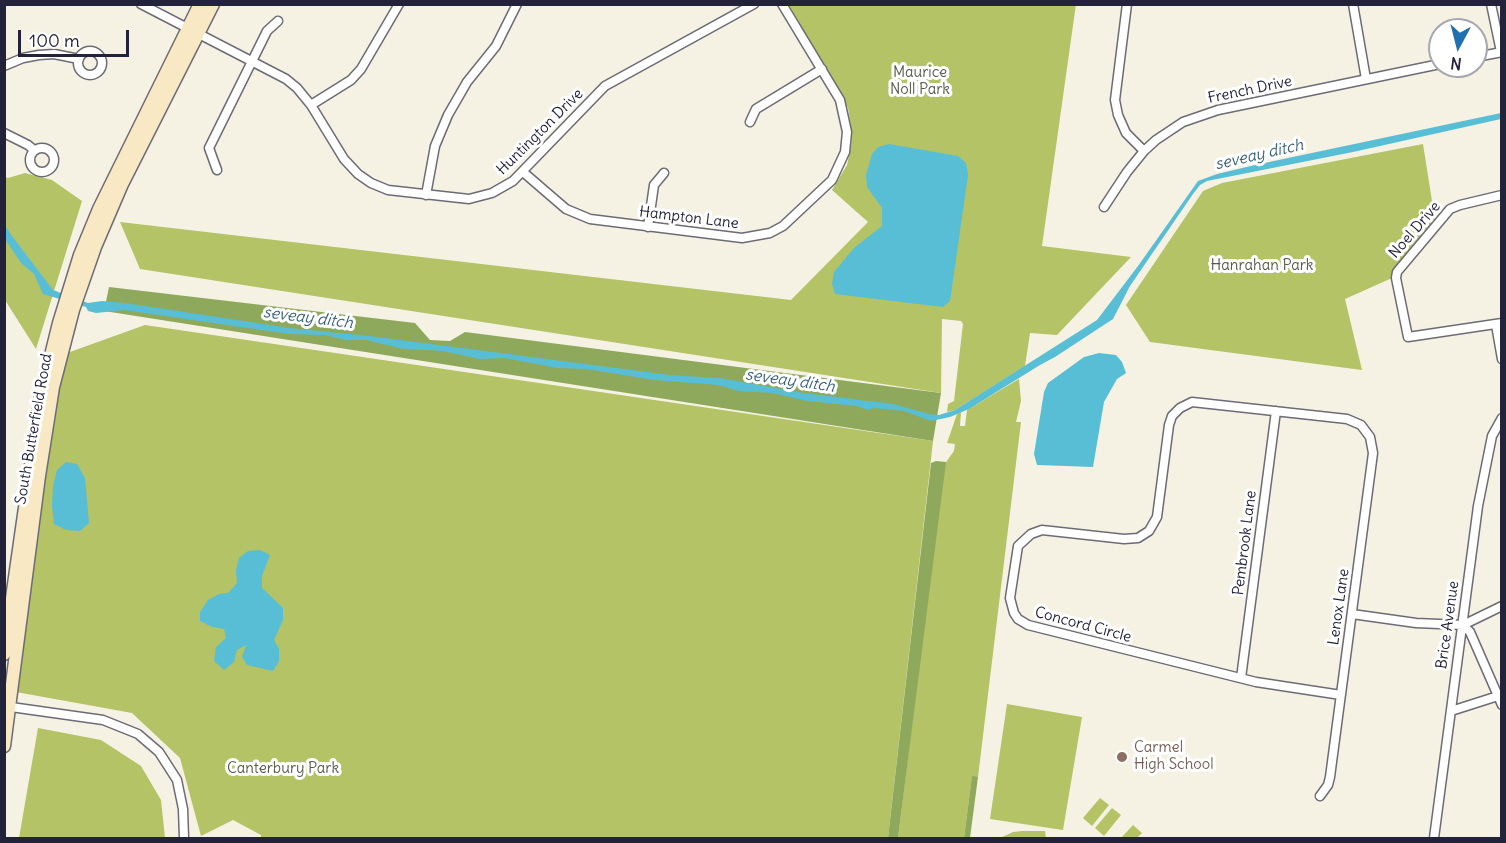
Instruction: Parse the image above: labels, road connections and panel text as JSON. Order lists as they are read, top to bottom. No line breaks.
{"streets":{"main road":["South Butterfield Road"],"street":["French Drive","Huntington Drive","Hampton Lane","Noel Drive","Pembrook Lane","Lenox Lane","Concord Circle","Brice Avenue"]},"crossings":[["Huntington Drive","Hampton Lane"],["Huntington Drive","South Butterfield Road"],["Pembrook Lane","Concord Circle"],["Lenox Lane","Concord Circle"]],"water":["seveay ditch"],"parks":["Maurice Noll Park","Hanrahan Park","Canterbury Park"],"places":["Carmel High School"],"scale_bar":"100 m","north":"bottom"}
